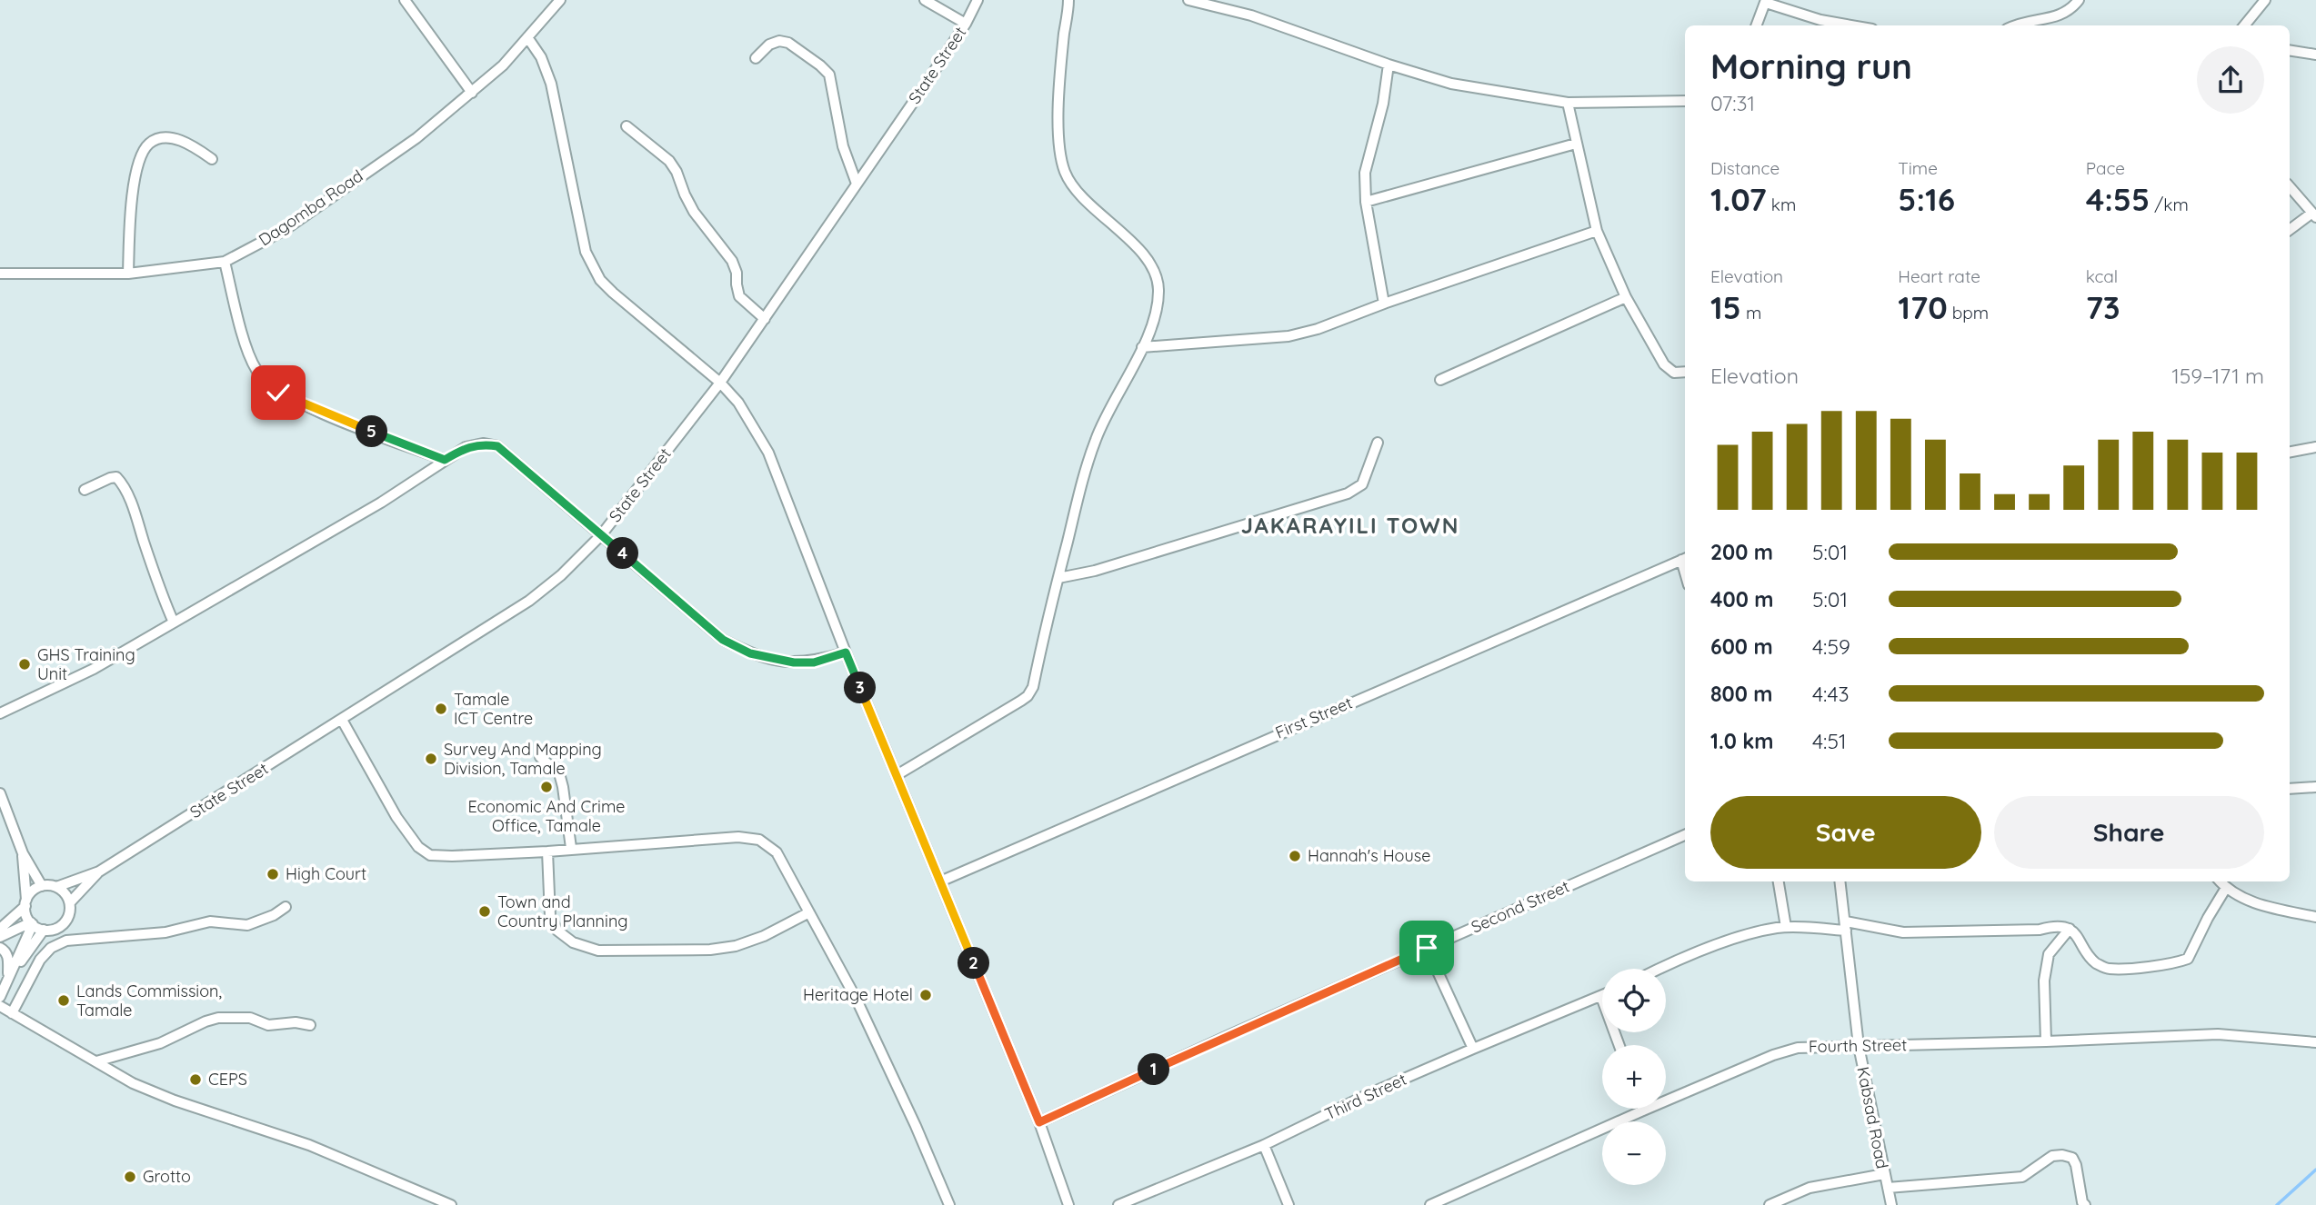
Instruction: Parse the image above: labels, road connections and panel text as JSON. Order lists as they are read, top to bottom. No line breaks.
{"streets":{"street":["State Street","Dagomba Road","First Street","Second Street","Fourth Street","Third Street","Kabsad Road"]},"crossings":[["Fourth Street","Kabsad Road"]],"districts":["JAKARAYILI TOWN"],"places":["GHS Training Unit","Tamale ICT Centre","Survey And Mapping Division, Tamale","Economic And Crime Office, Tamale","Hannah's House","High Court","Town and Country Planning","Heritage Hotel","Lands Commission, Tamale","CEPS","Grotto"],"page":{"heading":["Morning run","07:31"],"stats":[["Distance","1.07 km"],["Time","5:16"],["Pace","4:55 /km"],["Elevation","15 m"],["Heart rate","170 bpm"],["kcal","73"]],"chart":["Elevation","159–171 m"],"pins":["5","4","3","2","1"],"list":[{"name":"200 m","note":"5:01"},{"name":"400 m","note":"5:01"},{"name":"600 m","note":"4:59"},{"name":"800 m","note":"4:43"},{"name":"1.0 km","note":"4:51"}],"buttons":["Save","Share"],"map_buttons":["+","−"]}}
